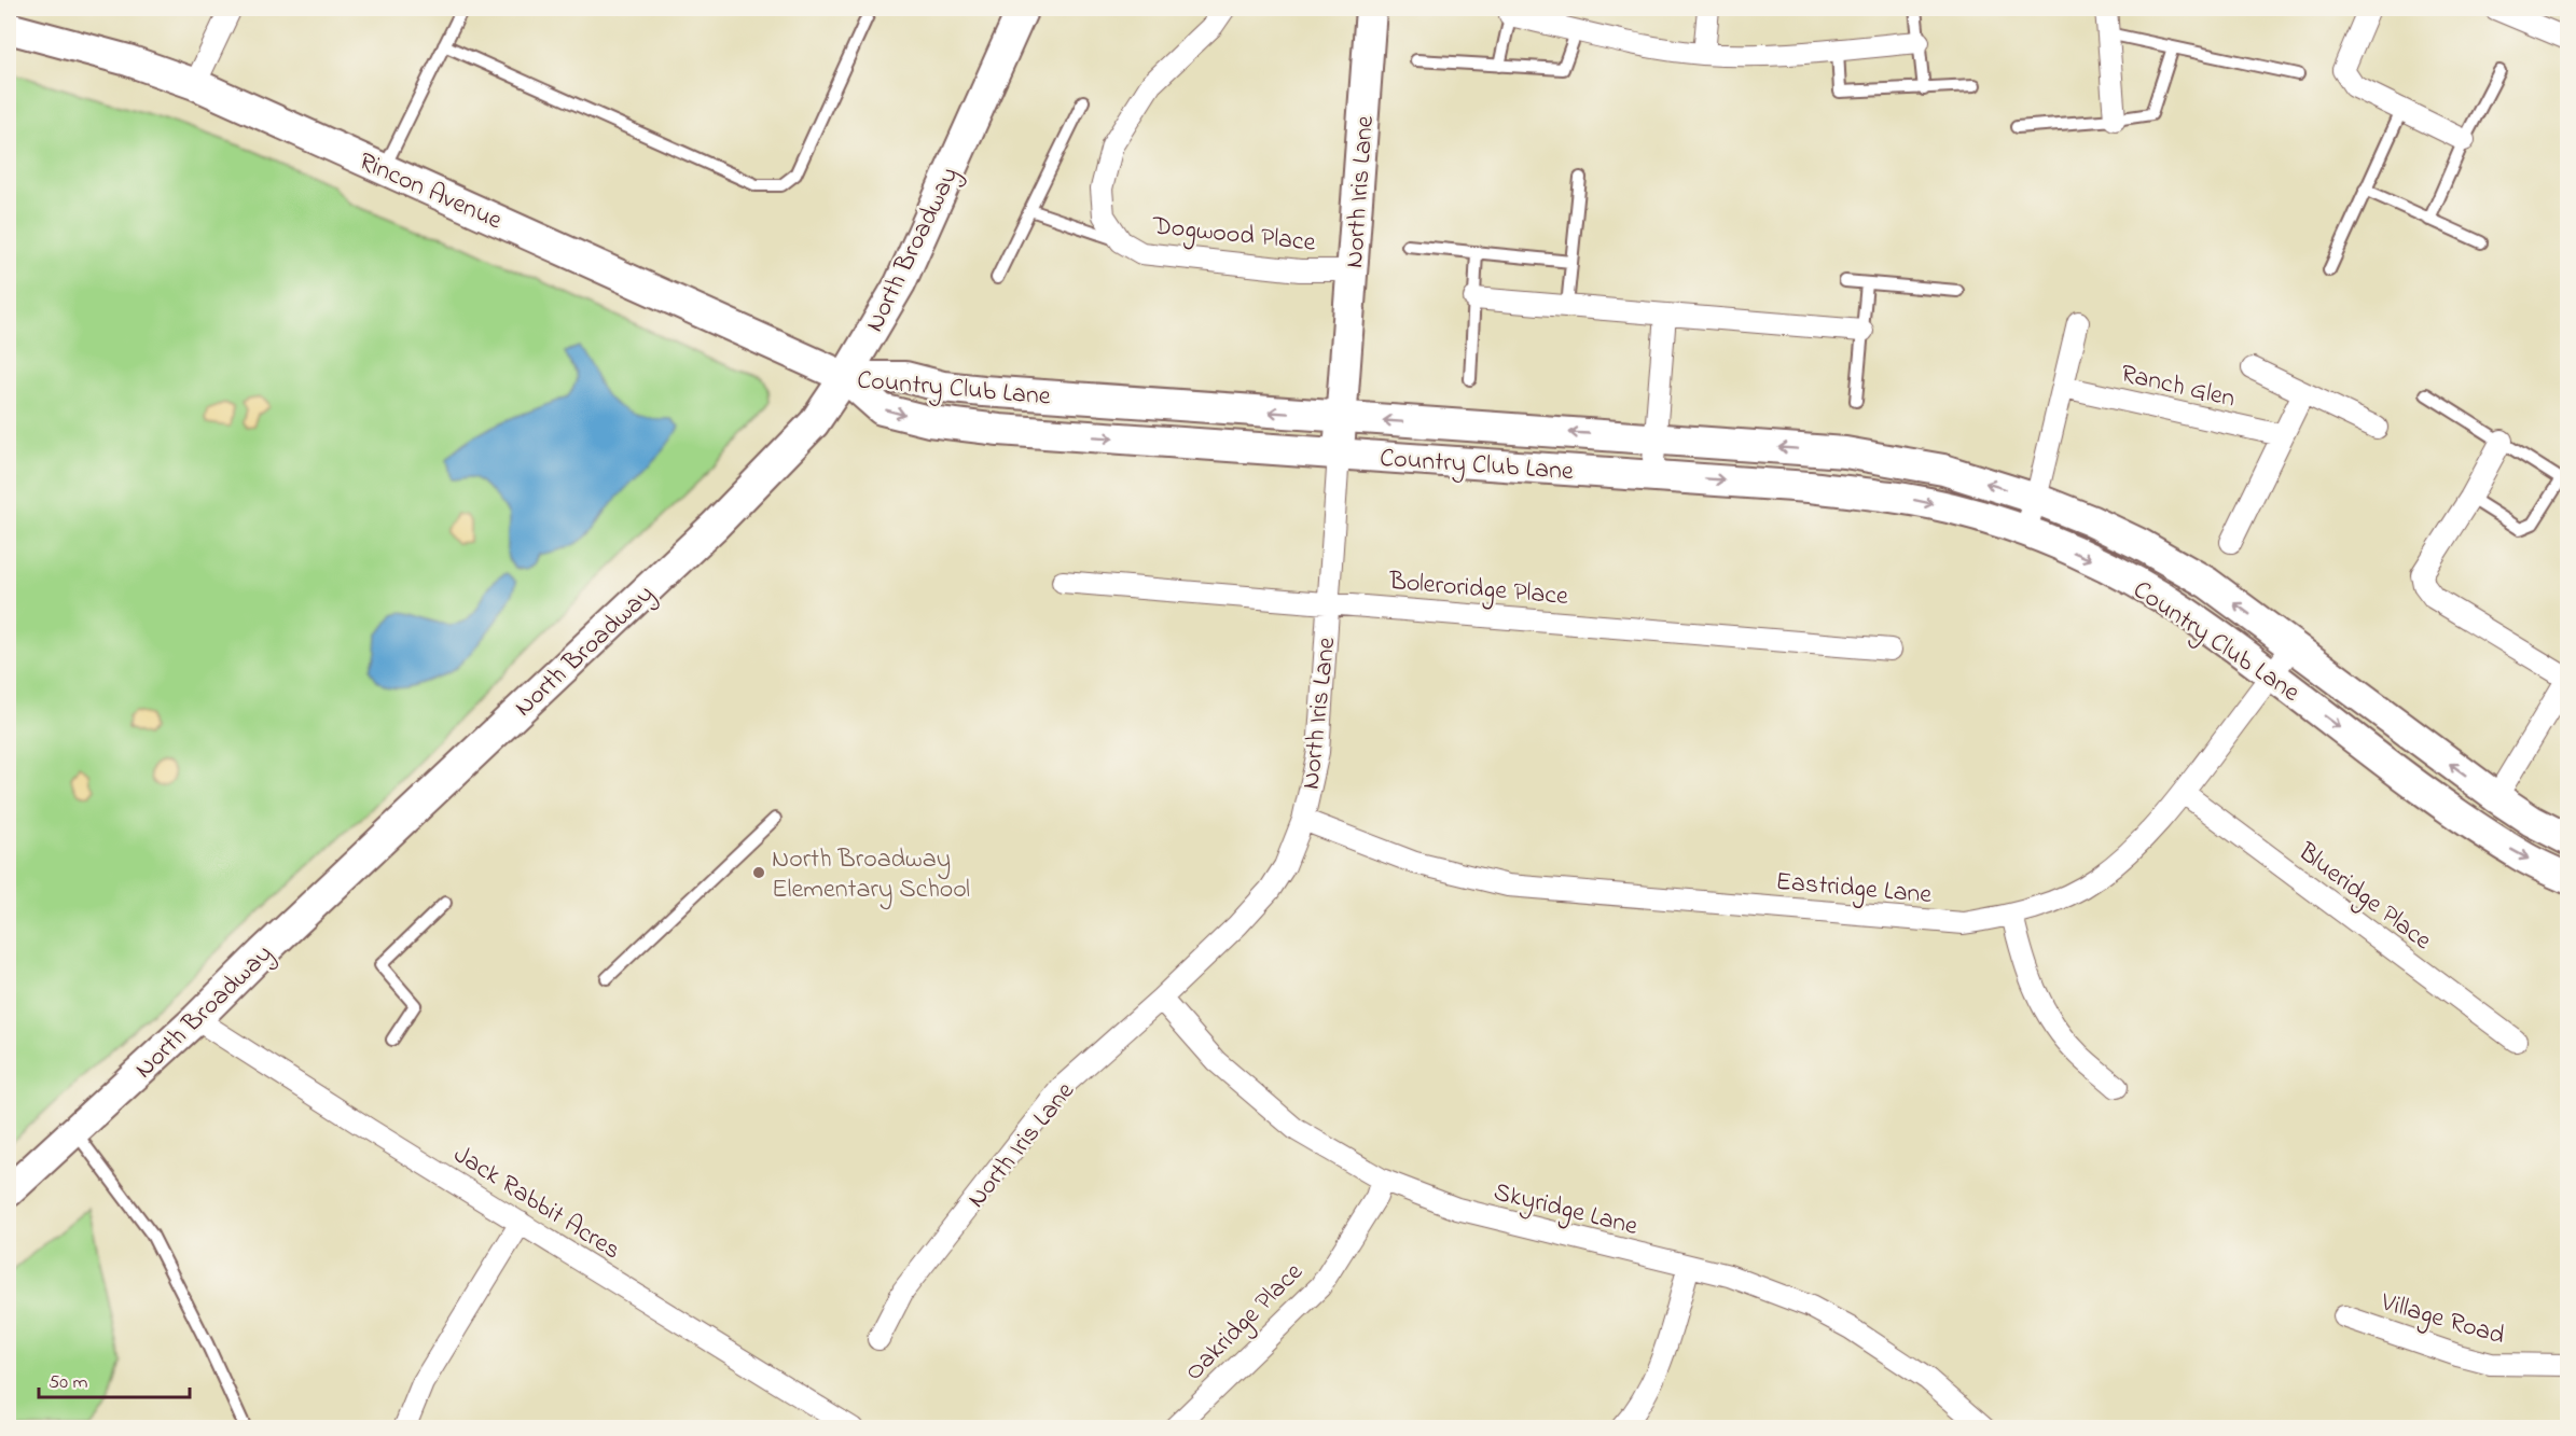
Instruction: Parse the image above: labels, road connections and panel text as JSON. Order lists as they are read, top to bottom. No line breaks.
{"streets":{"main road":["Rincon Avenue","North Iris Lane","North Broadway","Country Club Lane"],"street":["Dogwood Place","Ranch Glen","Boleroridge Place","Eastridge Lane","Blueridge Place","Jack Rabbit Acres","Skyridge Lane","Village Road","Oakridge Place"]},"crossings":[["Rincon Avenue","North Broadway"],["Rincon Avenue","Country Club Lane"],["North Iris Lane","Dogwood Place"],["North Iris Lane","Country Club Lane"],["North Iris Lane","Boleroridge Place"],["North Iris Lane","Eastridge Lane"],["North Iris Lane","Skyridge Lane"],["North Broadway","Country Club Lane"],["North Broadway","Jack Rabbit Acres"],["Country Club Lane","Eastridge Lane"],["Eastridge Lane","Blueridge Place"],["Skyridge Lane","Oakridge Place"]],"places":["North Broadway Elementary School"],"scale_bar":"50 m"}
